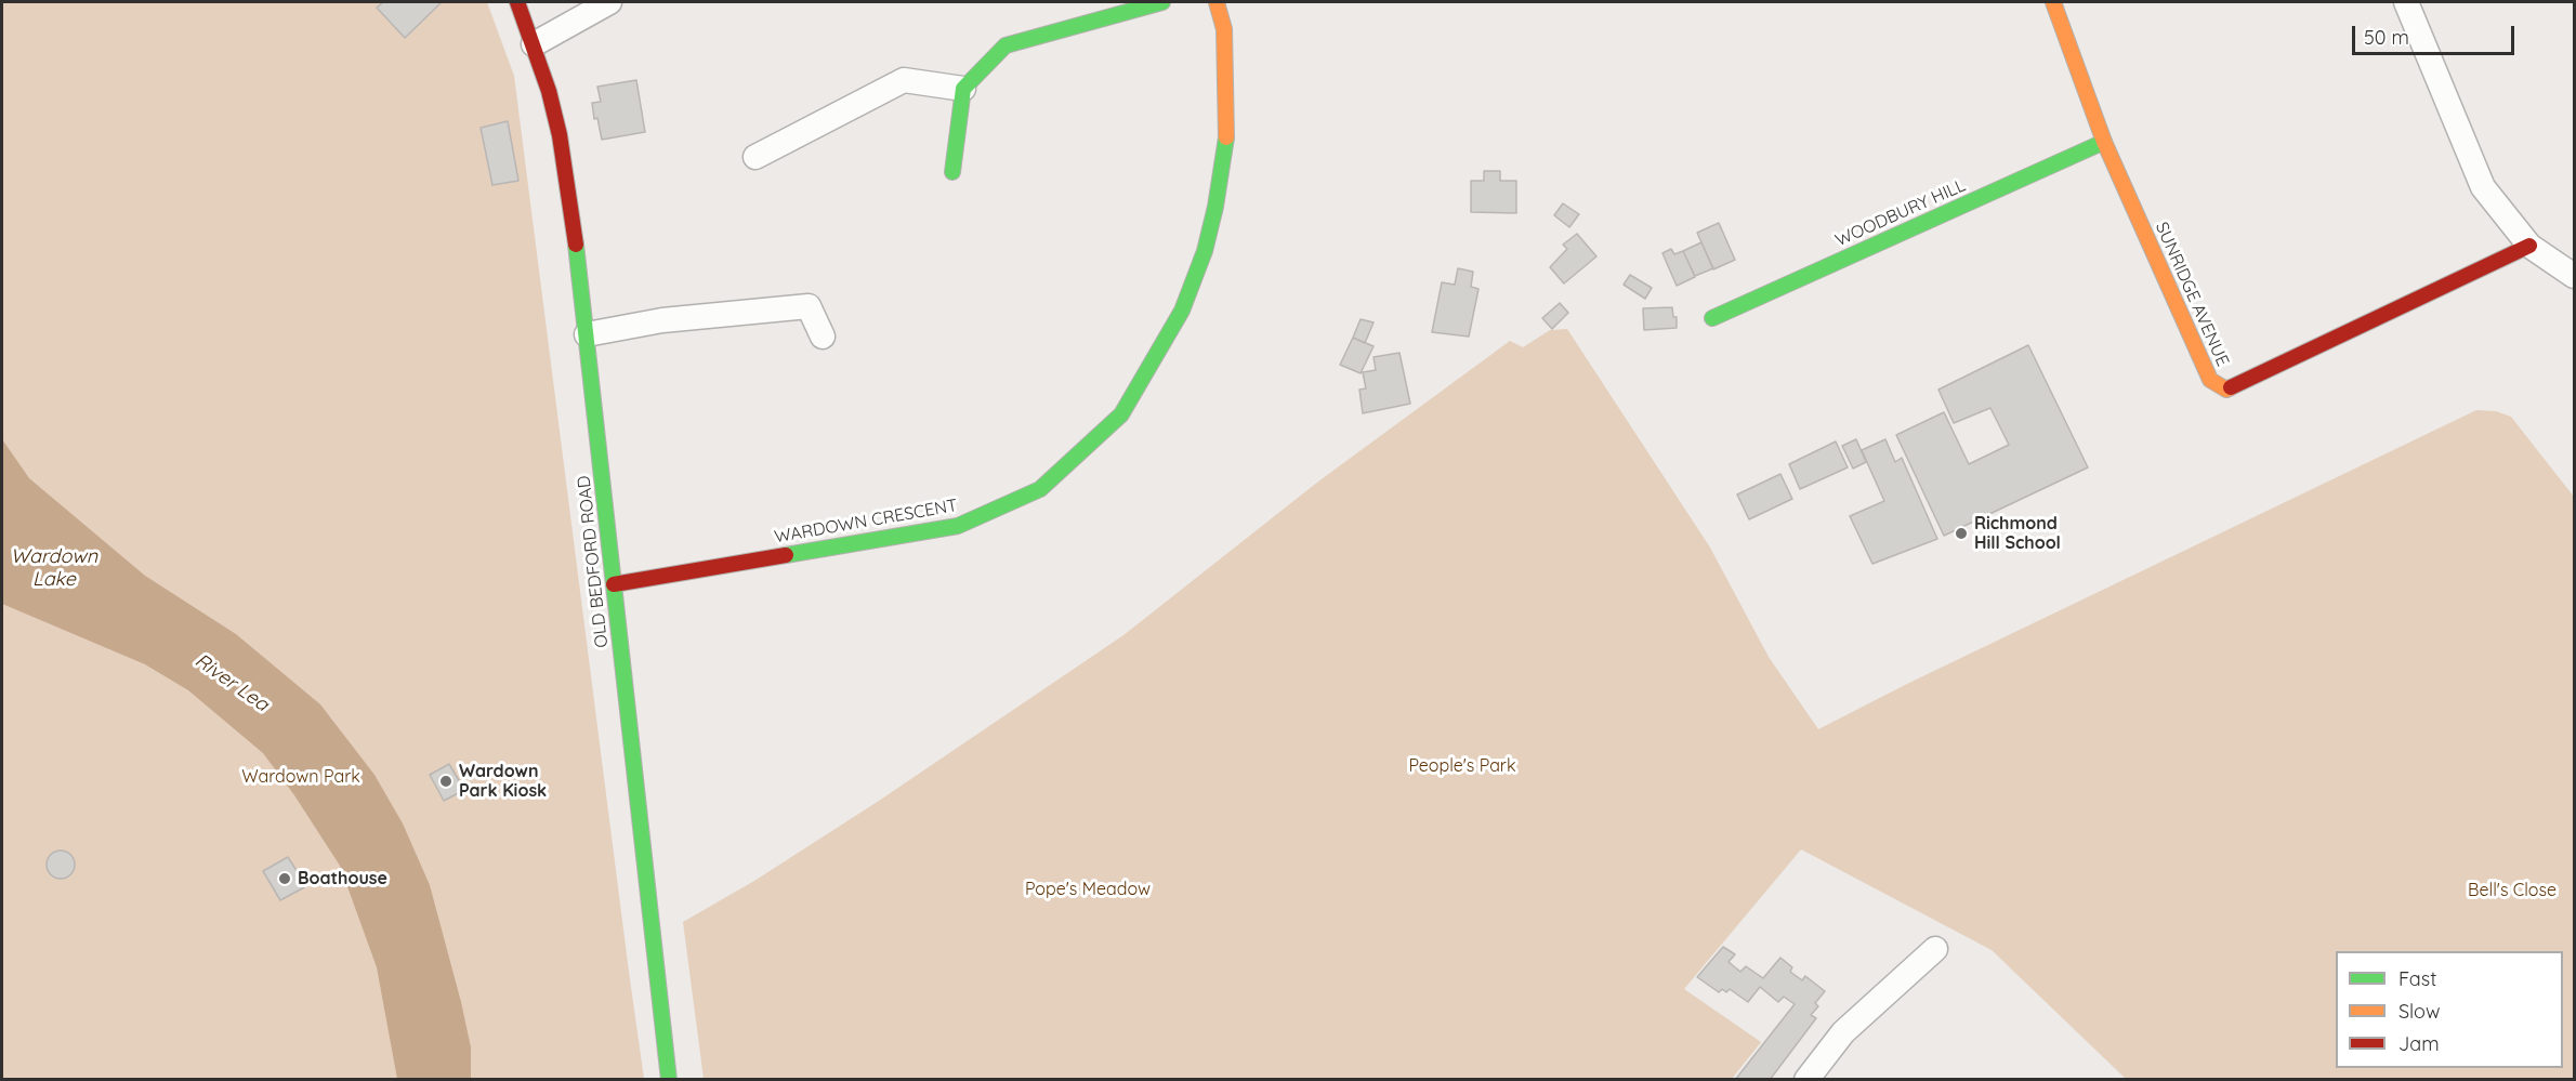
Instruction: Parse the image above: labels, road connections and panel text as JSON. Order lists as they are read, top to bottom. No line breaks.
{"streets":{"street":["WOODBURY HILL","SUNRIDGE AVENUE","WARDOWN CRESCENT","OLD BEDFORD ROAD"]},"crossings":[["WOODBURY HILL","SUNRIDGE AVENUE"],["WARDOWN CRESCENT","OLD BEDFORD ROAD"]],"water":["Wardown Lake","River Lea"],"parks":["People's Park","Wardown Park","Pope's Meadow","Bell's Close"],"places":["Richmond Hill School","Wardown Park Kiosk","Boathouse"],"legend":["Fast","Slow","Jam"],"scale_bar":"50 m"}
